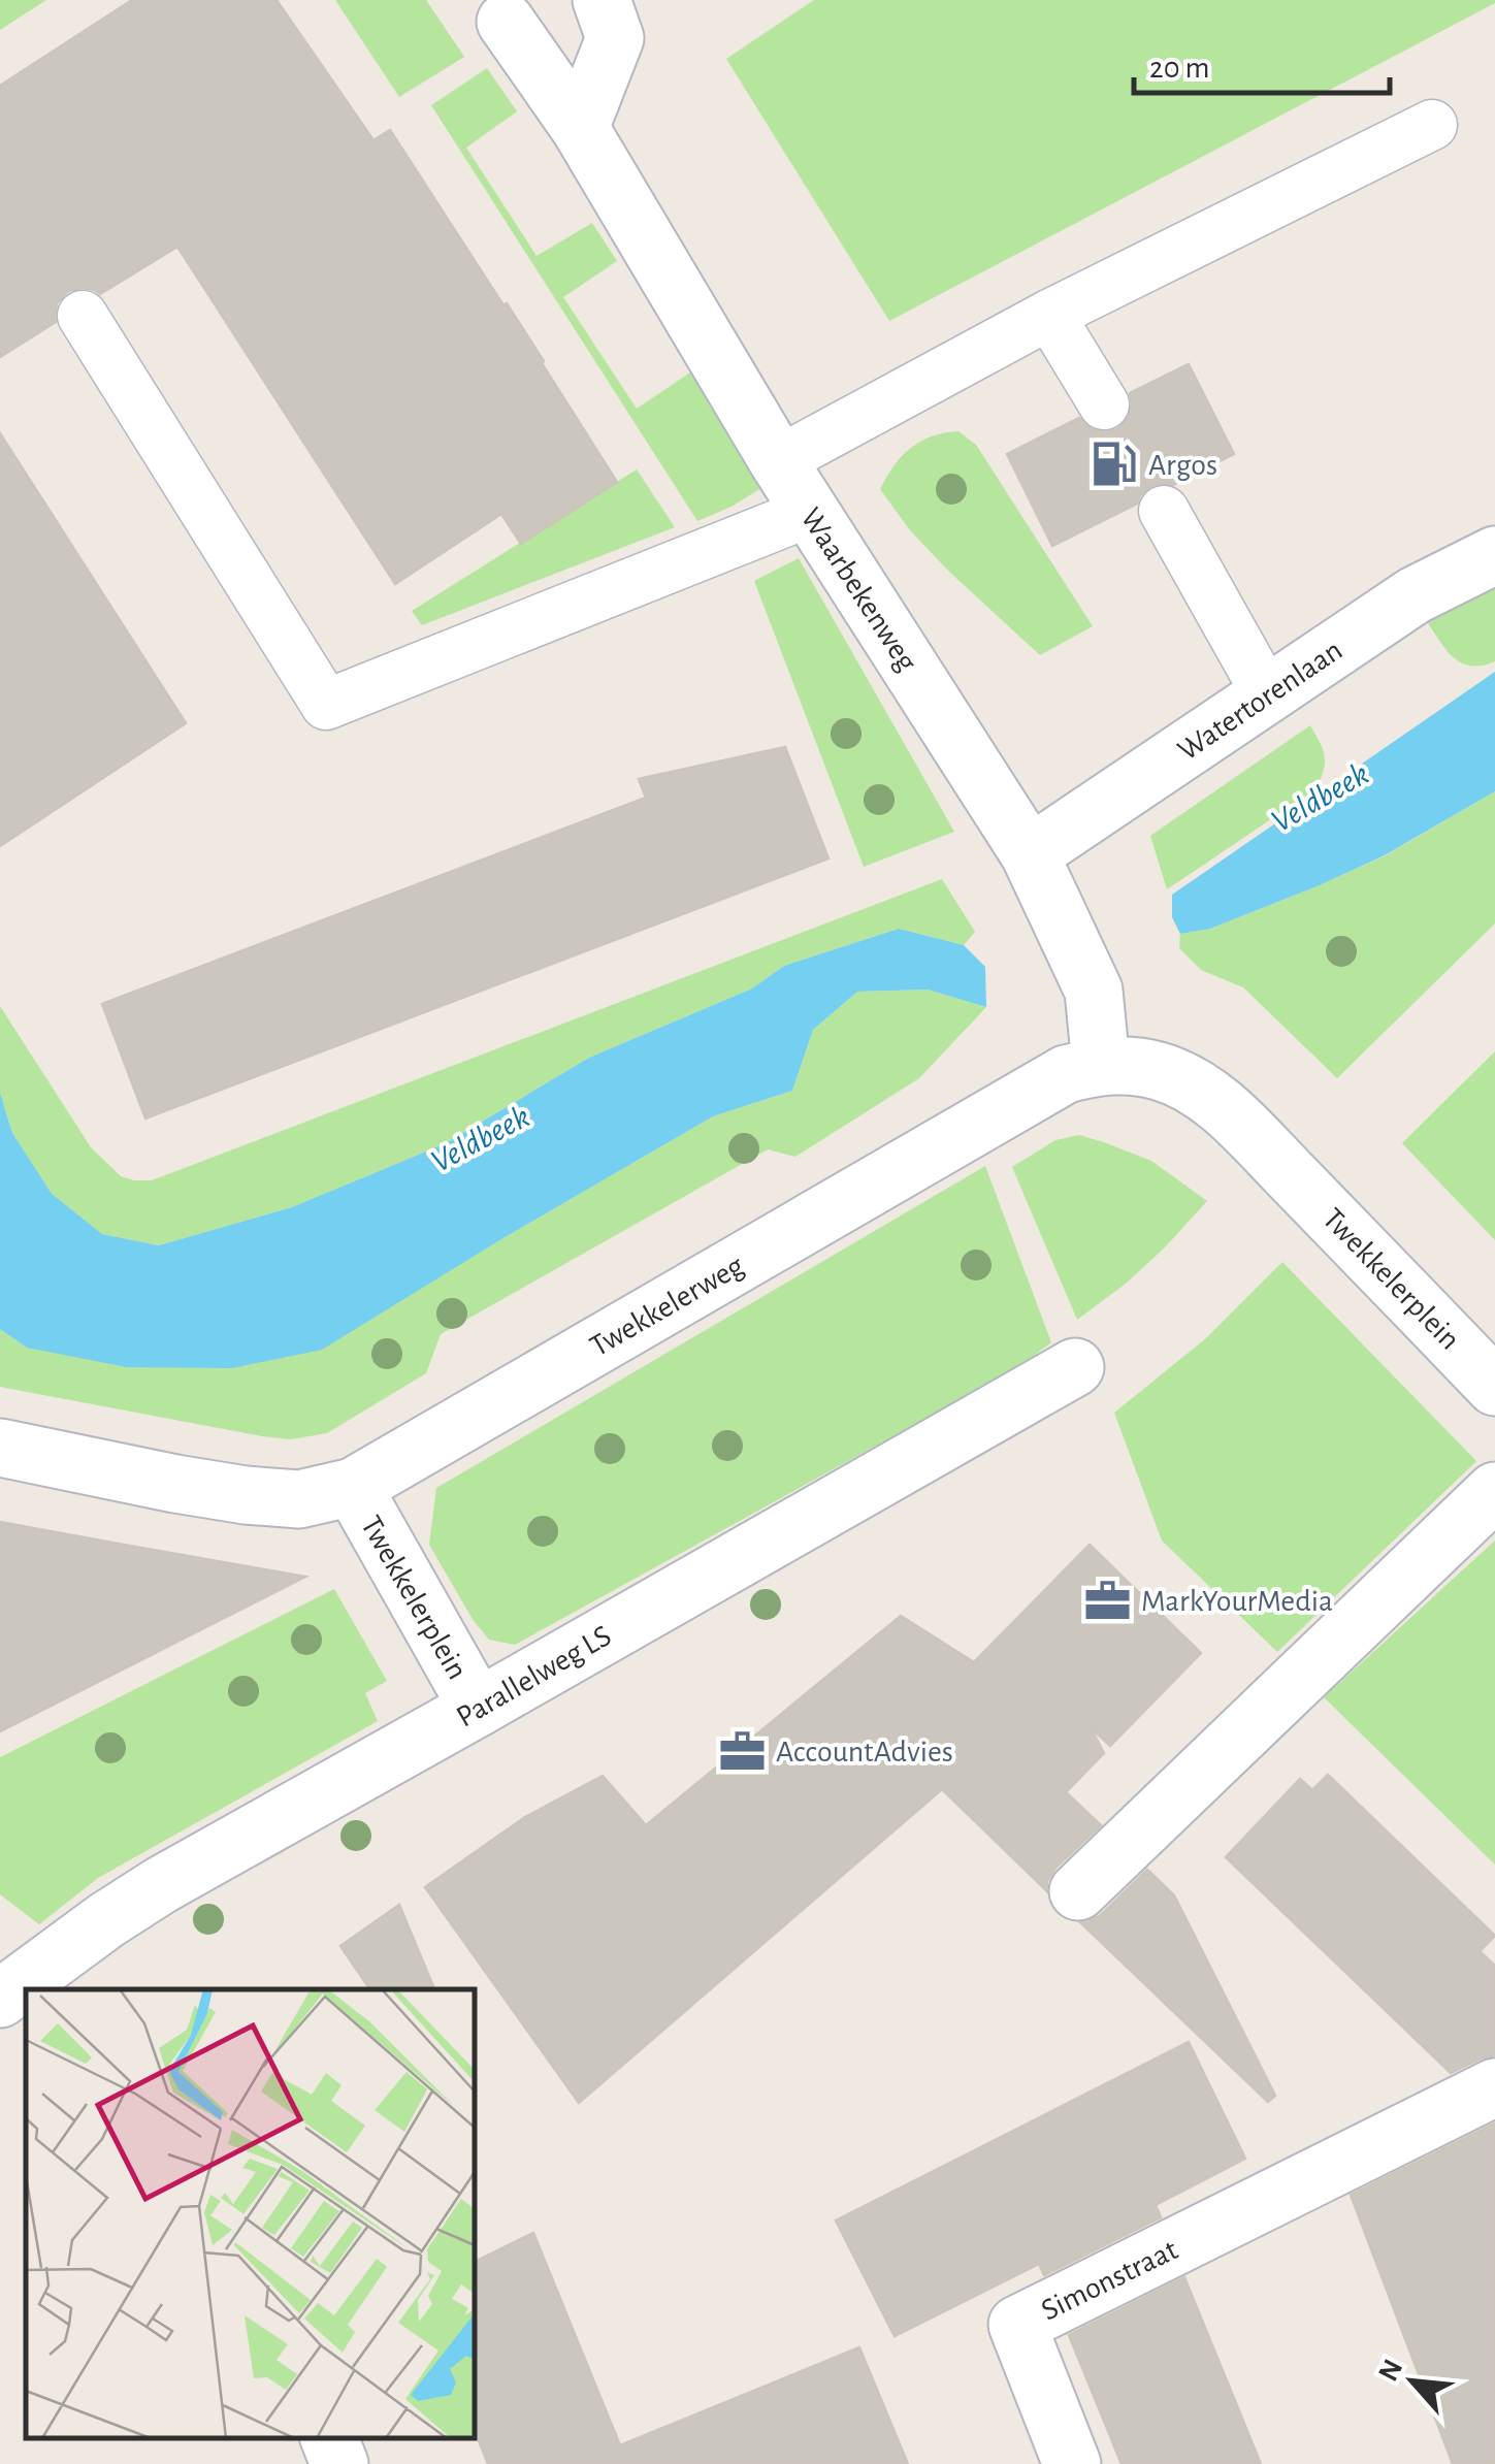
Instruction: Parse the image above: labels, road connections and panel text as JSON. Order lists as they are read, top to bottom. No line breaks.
{"streets":{"street":["Waarbekenweg","Watertorenlaan","Twekkelerplein","Twekkelerweg","Parallelweg LS","Simonstraat"]},"crossings":[["Waarbekenweg","Watertorenlaan"],["Waarbekenweg","Twekkelerweg"],["Twekkelerplein","Twekkelerweg"],["Twekkelerplein","Parallelweg LS"]],"water":["Veldbeek"],"places":{"fuel station":["Argos"],"office":["MarkYourMedia","AccountAdvies"]},"scale_bar":"20 m","north":"top left"}
